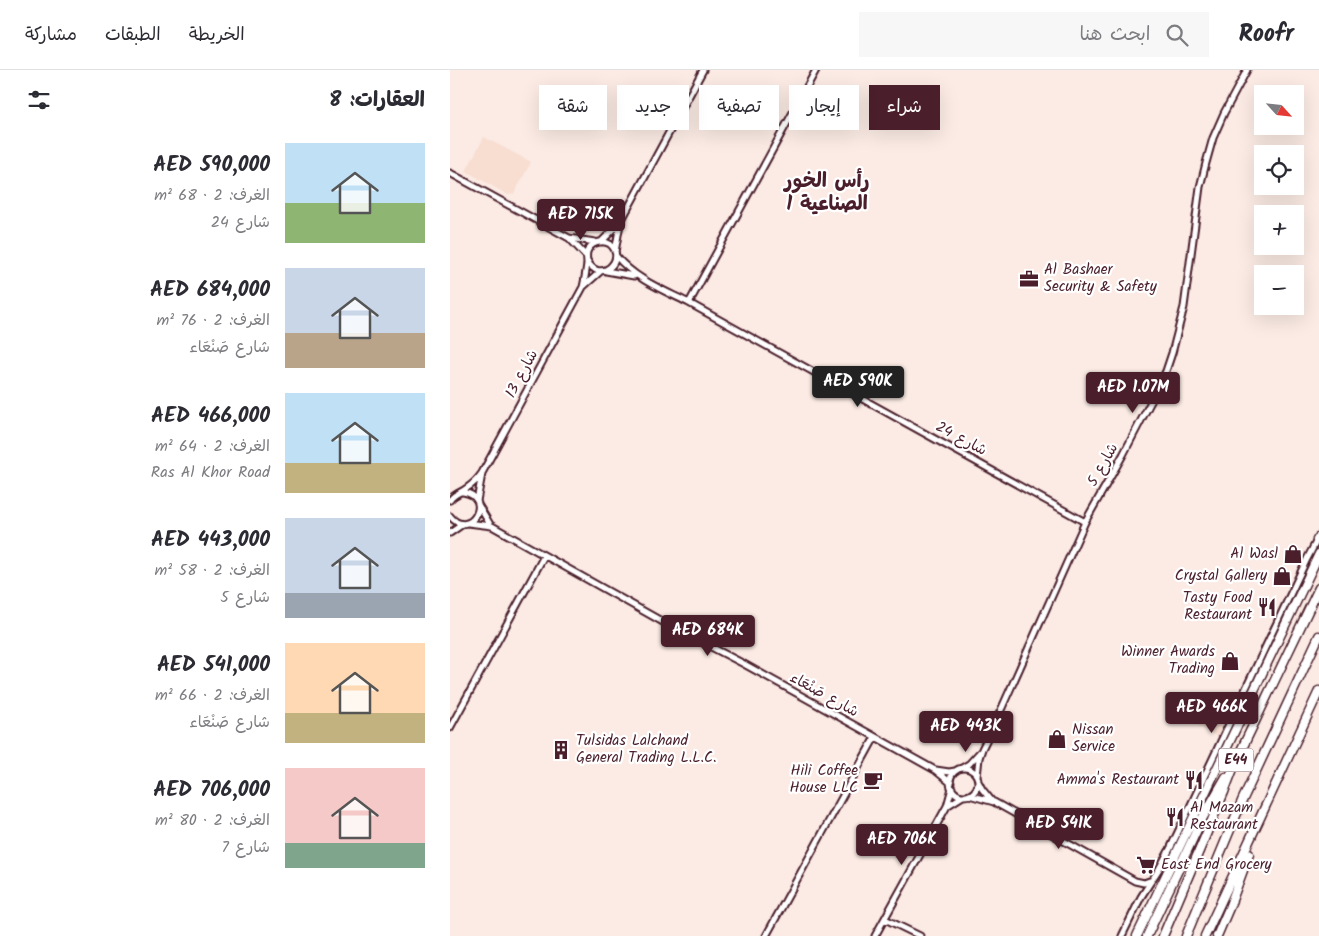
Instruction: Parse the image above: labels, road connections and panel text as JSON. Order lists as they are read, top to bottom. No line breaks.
{"streets":{"highway":["E44"],"street":["شارع 13","شارع 24","شارع 5","شارع صَنْعَاء"]},"crossings":[["شارع 13","شارع 24"],["شارع 13","شارع صَنْعَاء"],["شارع 24","شارع 5"],["شارع 5","شارع صَنْعَاء"]],"districts":["رأس الخور الصناعية 1"],"places":{"office":["Al Bashaer Security & Safety"],"shop":["Al Wasl","Crystal Gallery","Winner Awards Trading","Nissan Service"],"restaurant":["Tasty Food Restaurant","Amma's Restaurant","Al Mazam Restaurant"],"building":["Tulsidas Lalchand General Trading L.L.C."],"cafe":["Hili Coffee House LLC"],"supermarket":["East End Grocery"]},"north":"bottom right","page":{"header":"Roofr","search":"ابحث هنا","nav":["الخريطة","الطبقات","مشاركة"],"heading":"العقارات: 8","map_buttons":["+","−"],"chip":["شراء","إيجار","تصفية","جديد","شقة"],"list":[{"name":"AED 590,000","note":"الغرف: 2 · 68 m² · شارع 24"},{"name":"AED 684,000","note":"الغرف: 2 · 76 m² · شارع صَنْعَاء"},{"name":"AED 466,000","note":"الغرف: 2 · 64 m² · Ras Al Khor Road"},{"name":"AED 443,000","note":"الغرف: 2 · 58 m² · شارع 5"},{"name":"AED 541,000","note":"الغرف: 2 · 66 m² · شارع صَنْعَاء"},{"name":"AED 706,000","note":"الغرف: 2 · 80 m² · شارع 7"}],"price":["AED 715K","AED 590K","AED 1.07M","AED 684K","AED 466K","AED 443K","AED 541K","AED 706K"]}}
